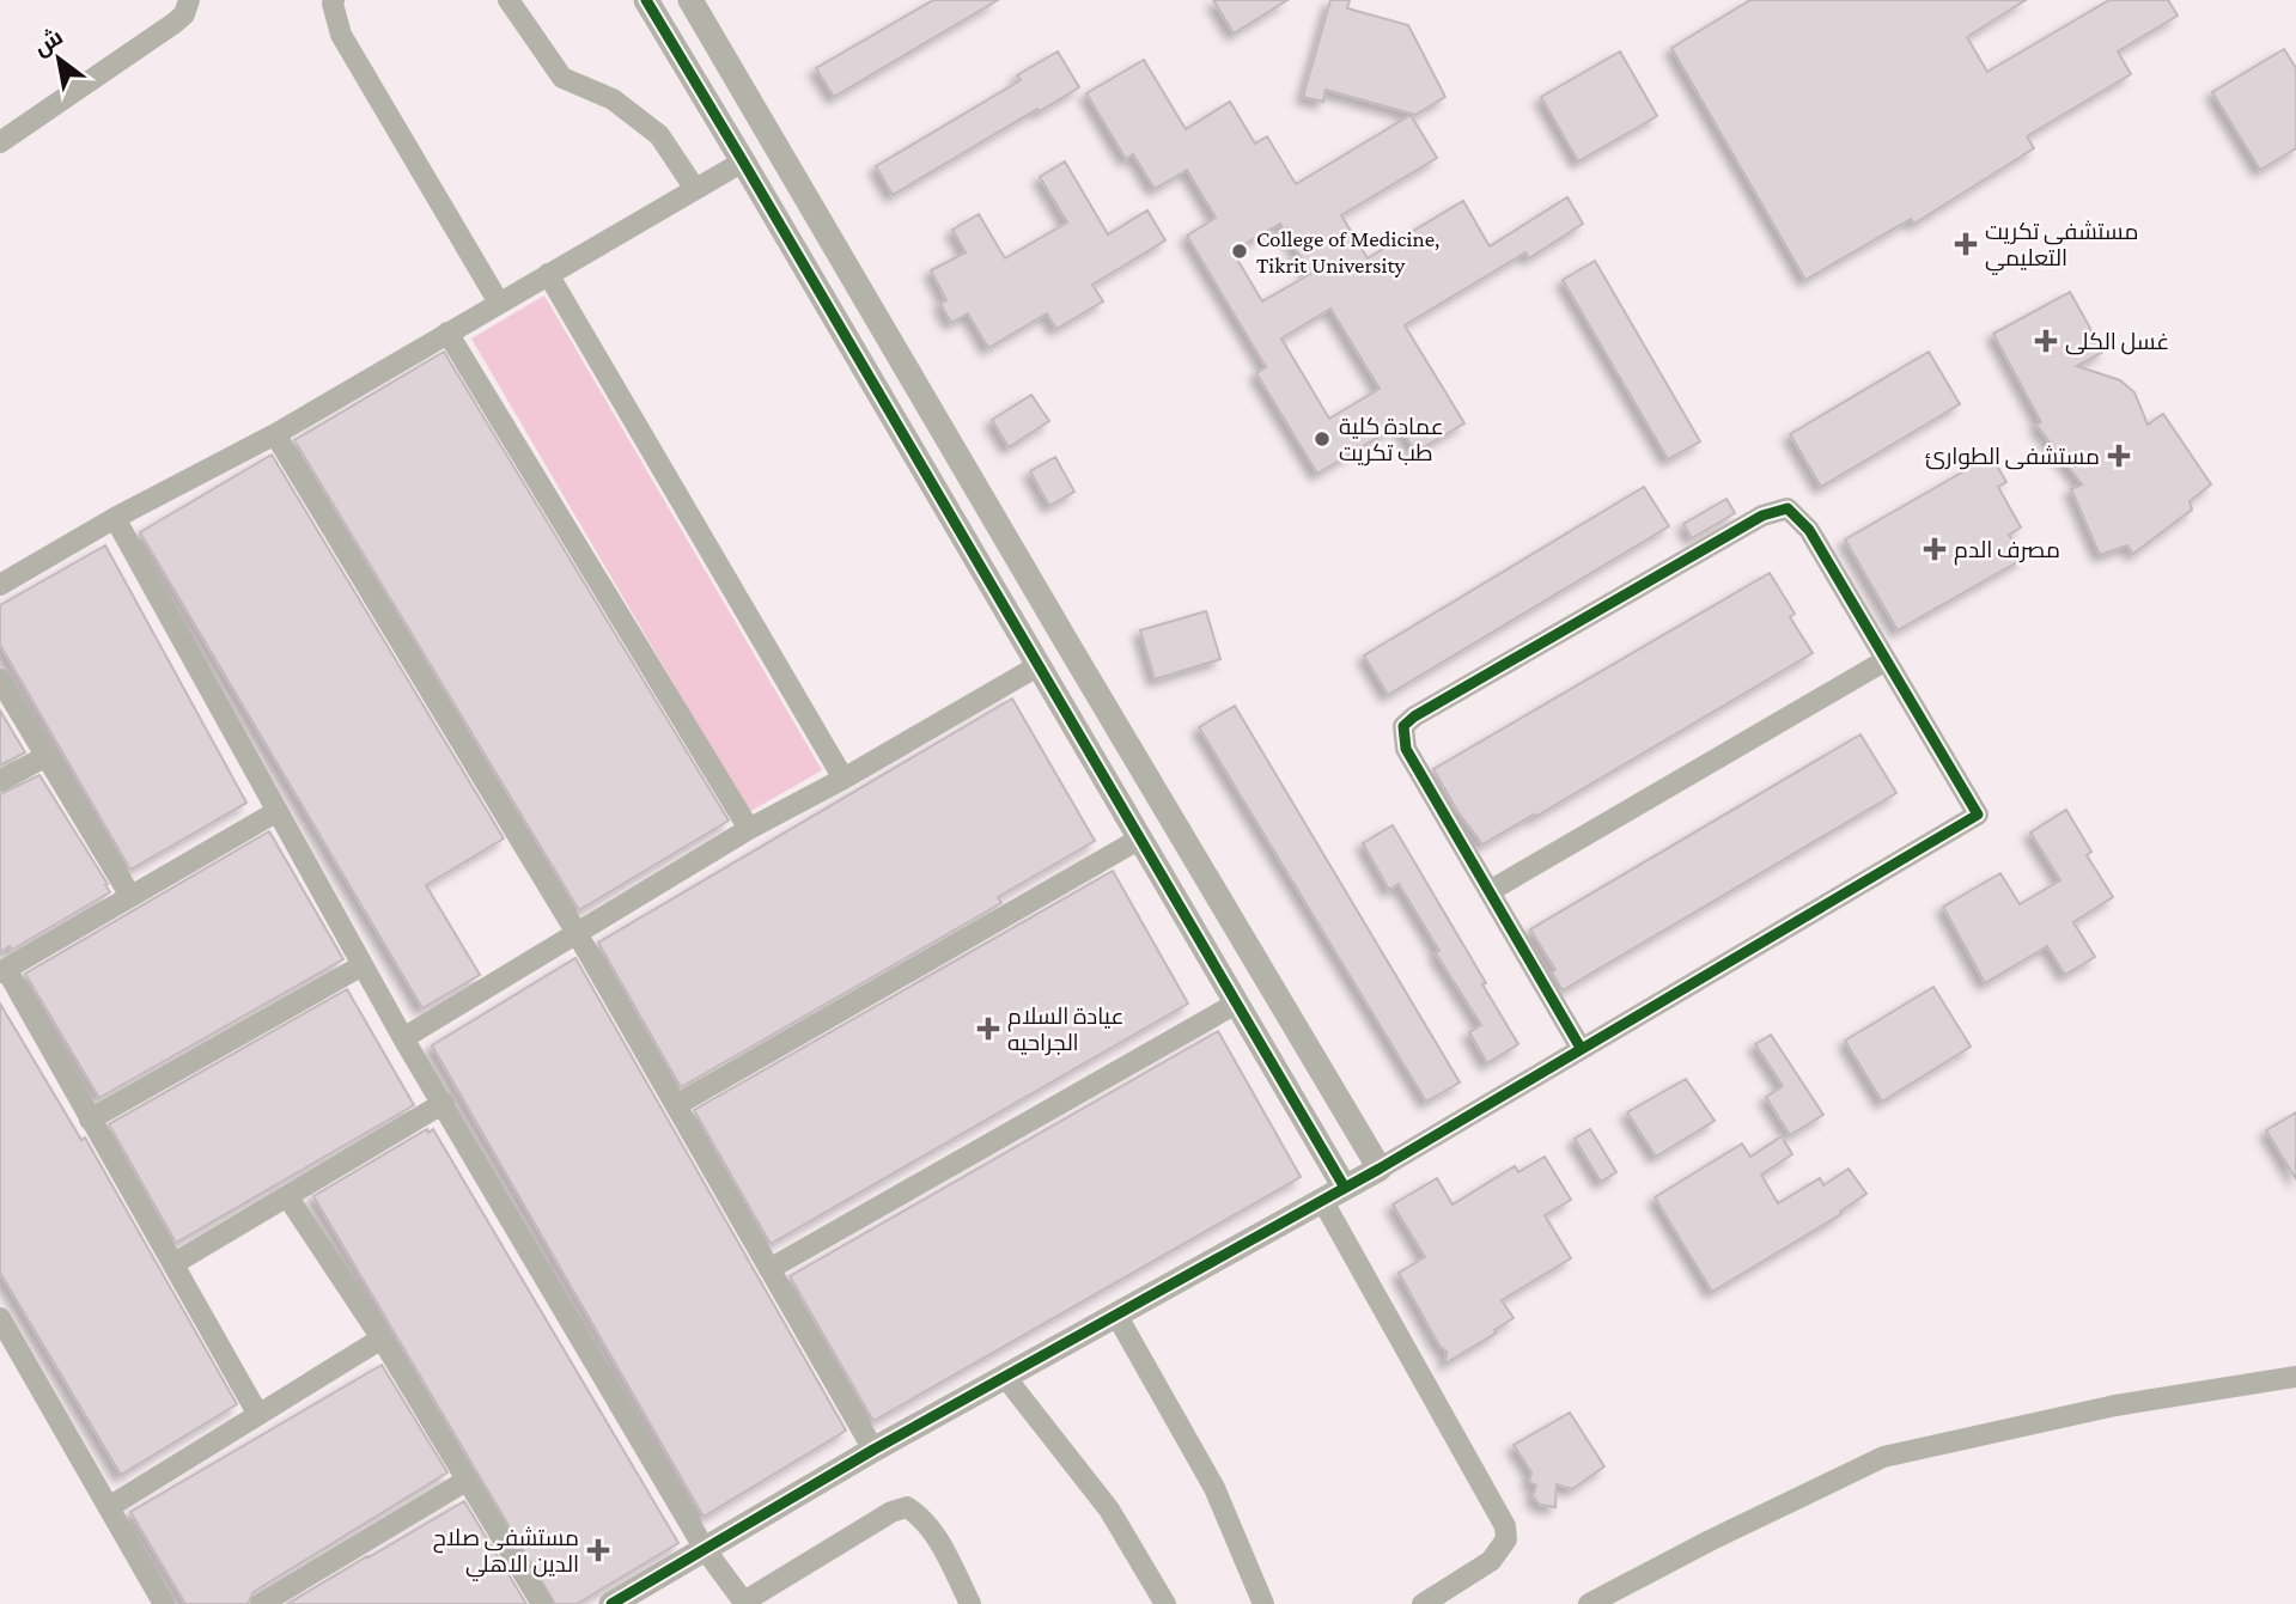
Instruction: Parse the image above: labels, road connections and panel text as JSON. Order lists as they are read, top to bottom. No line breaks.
{"places":{"health":["مستشفى تكريت التعليمي","غسل الكلى","مستشفى الطوارئ","مصرف الدم","عيادة السلام الجراحيه","مستشفى صلاح الدين الاهلي"],"other":["College of Medicine, Tikrit University","عمادة كلية طب تكريت"]},"north":"top left"}
